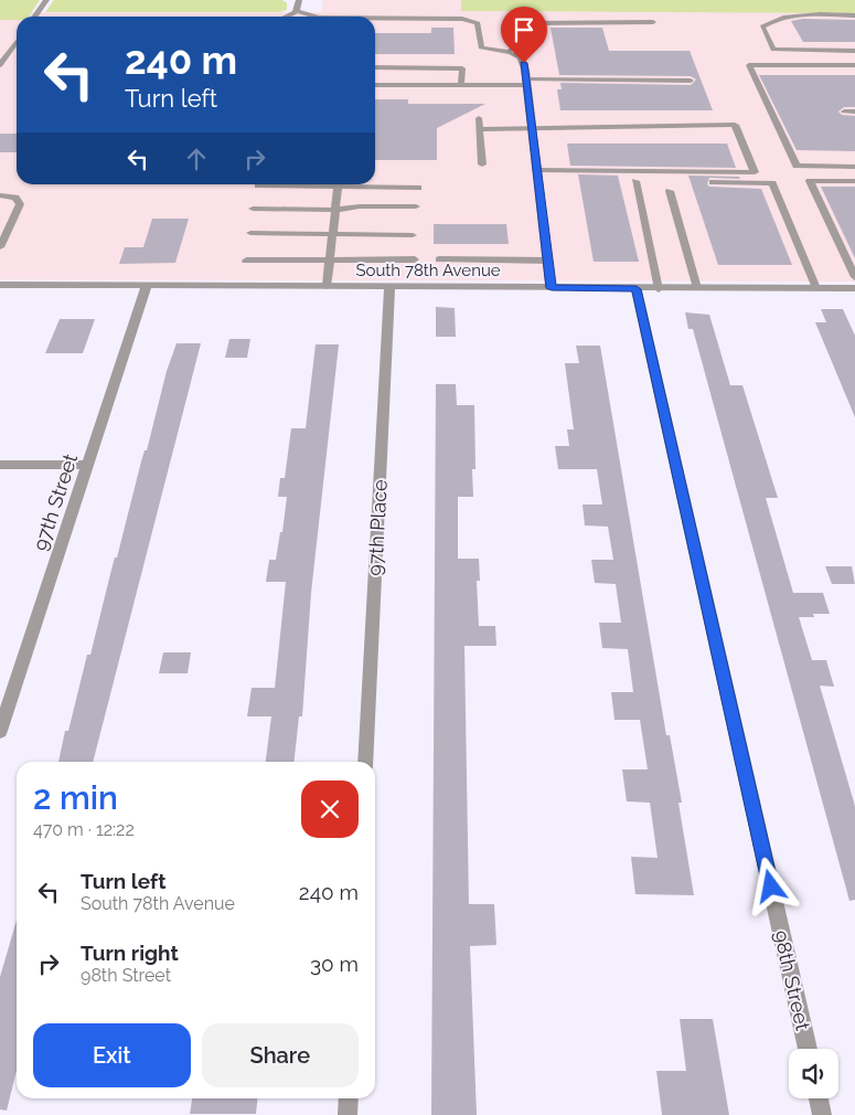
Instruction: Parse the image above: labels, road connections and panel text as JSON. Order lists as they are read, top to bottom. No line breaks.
{"streets":{"street":["South 78th Avenue","97th Street","97th Place","98th Street"]},"crossings":[["South 78th Avenue","97th Street"],["South 78th Avenue","97th Place"],["South 78th Avenue","98th Street"]],"page":{"turn":["240 m","Turn left"],"heading":["2 min","470 m · 12:22"],"list":[{"name":"Turn left","note":"South 78th Avenue","value":"240 m"},{"name":"Turn right","note":"98th Street","value":"30 m"}],"buttons":["Exit","Share"]}}
